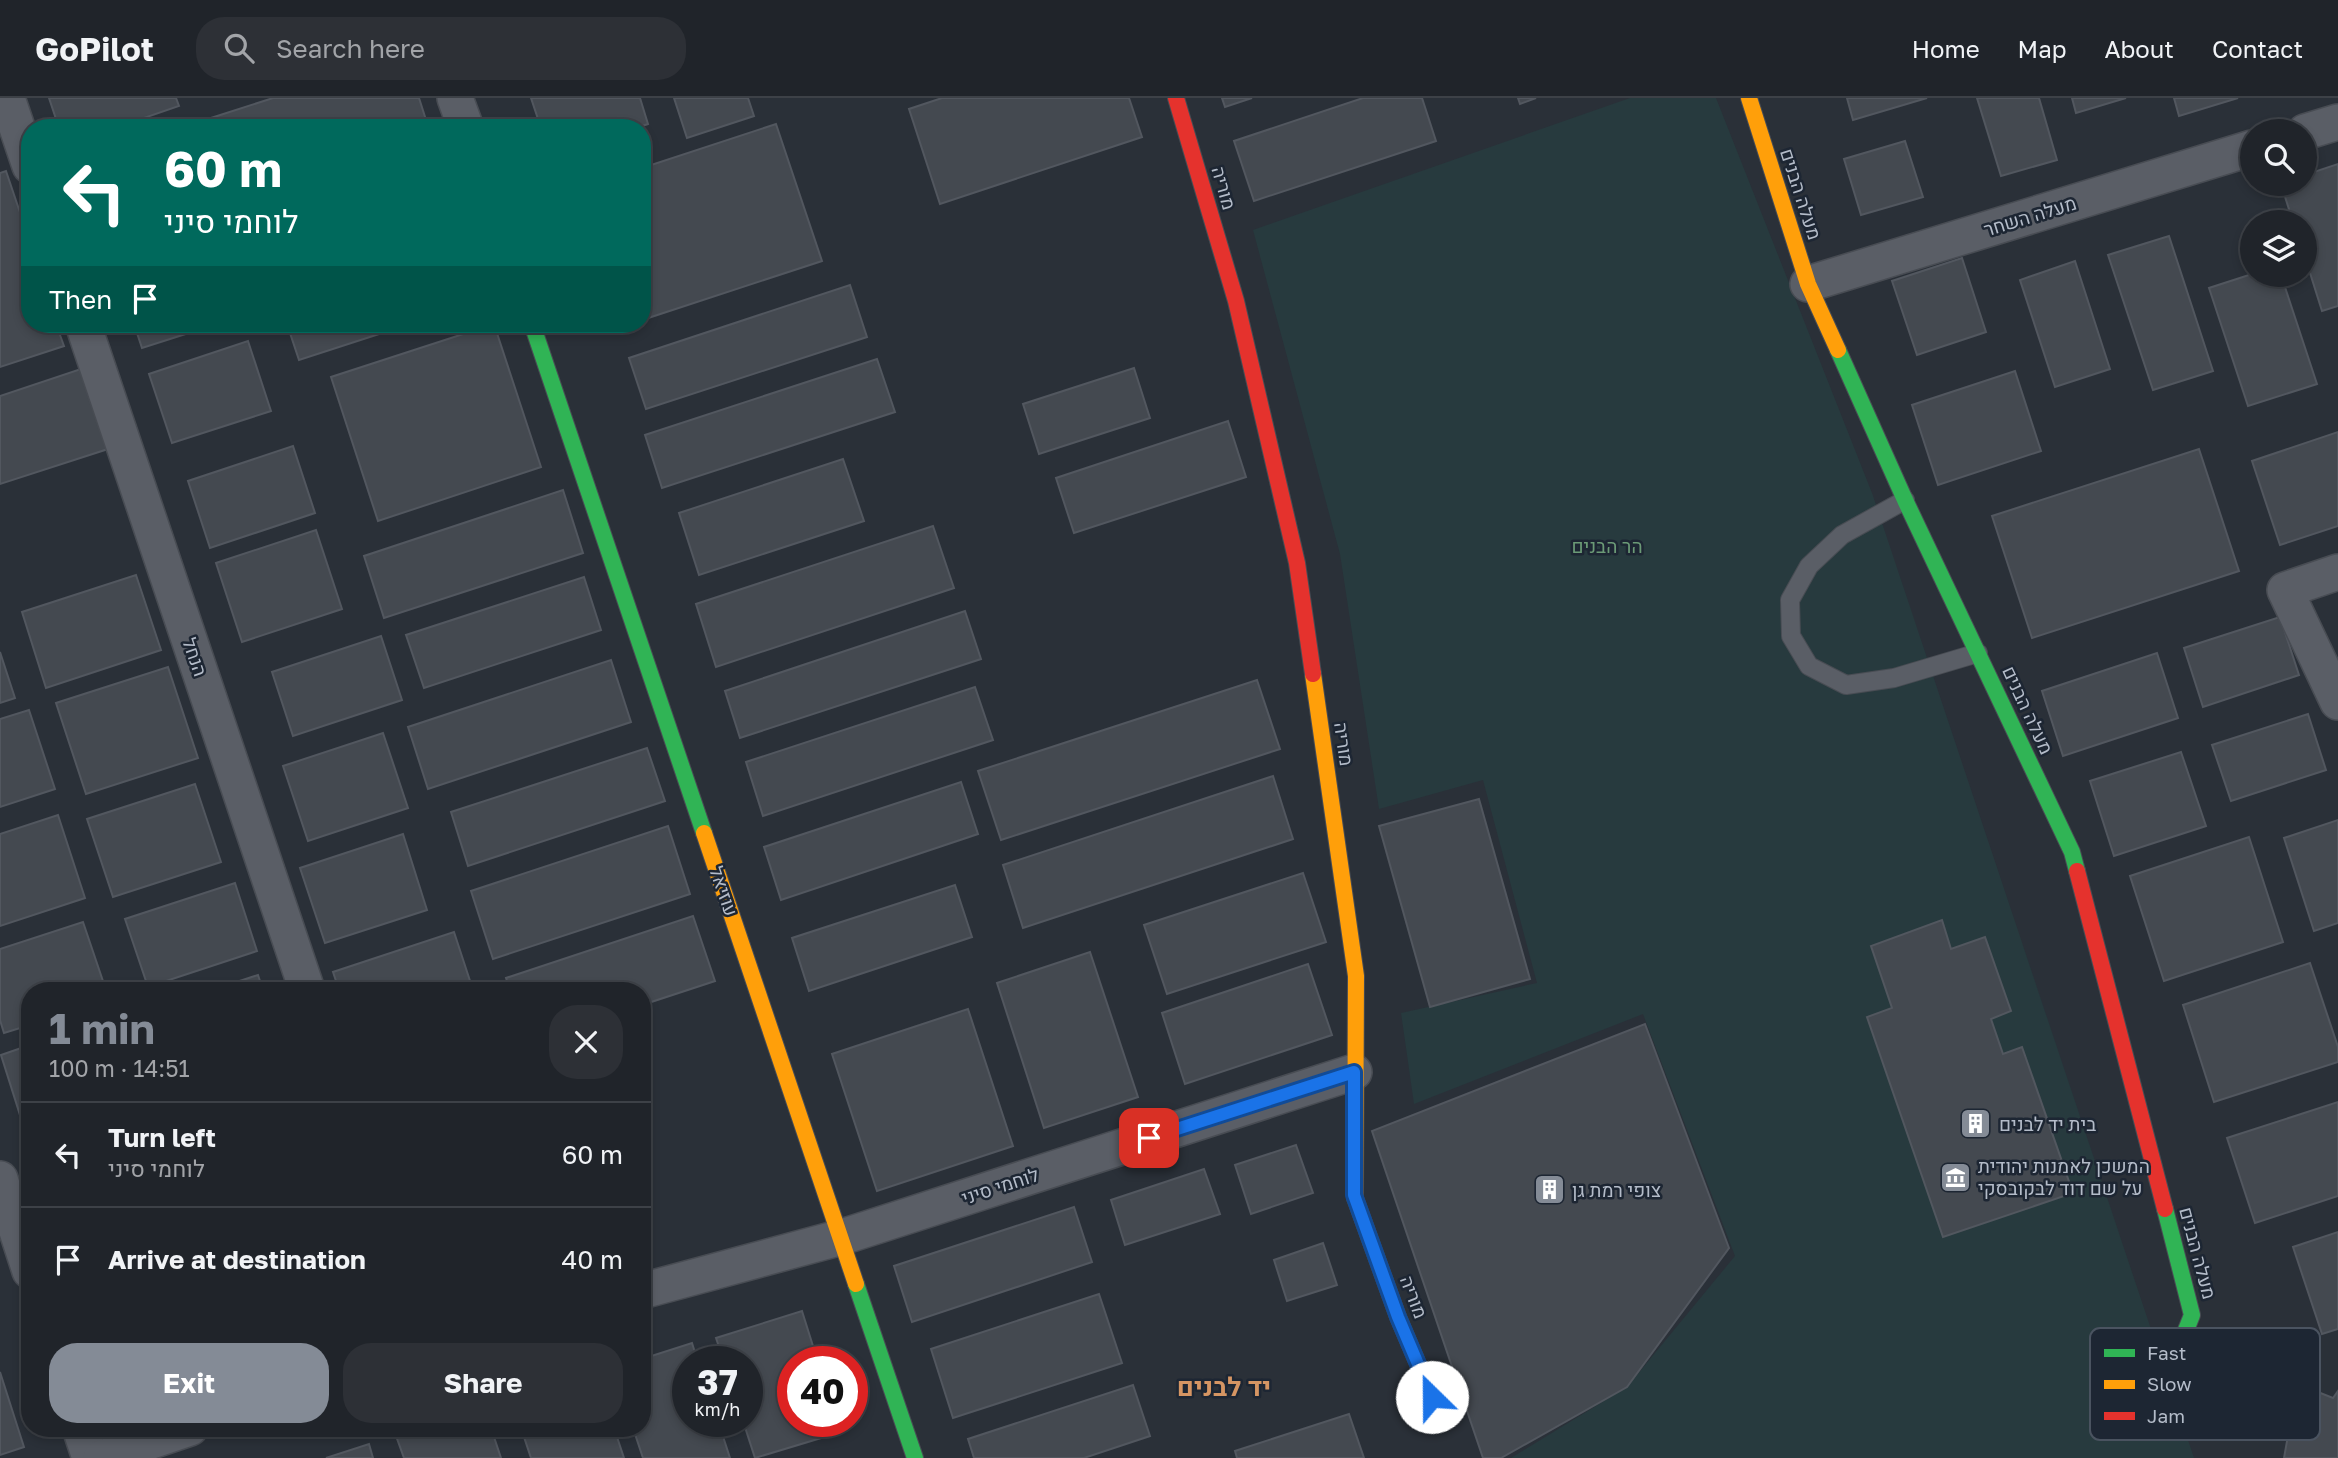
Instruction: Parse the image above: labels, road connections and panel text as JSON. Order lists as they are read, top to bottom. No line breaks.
{"streets":{"street":["מוריה","מעלה הבנים","מעלה השחר","הנחל","עוזיאל","לוחמי סיני"]},"crossings":[["מוריה","לוחמי סיני"],["מעלה הבנים","מעלה השחר"],["עוזיאל","לוחמי סיני"]],"districts":["יד לבנים"],"parks":["הר הבנים"],"places":{"building":["בית יד לבנים","צופי רמת גן"],"museum":["המשכן לאמנות יהודית על שם דוד לבקובסקי"]},"legend":["Fast","Slow","Jam"],"page":{"header":"GoPilot","search":"Search here","nav":["Home","Map","About","Contact"],"turn":["60 m","לוחמי סיני"],"then":"Then","heading":["1 min","100 m · 14:51"],"list":[{"name":"Turn left","note":"לוחמי סיני","value":"60 m"},{"name":"Arrive at destination","value":"40 m"}],"buttons":["Exit","Share"],"speed":"37 km/h","limit":"40"}}
